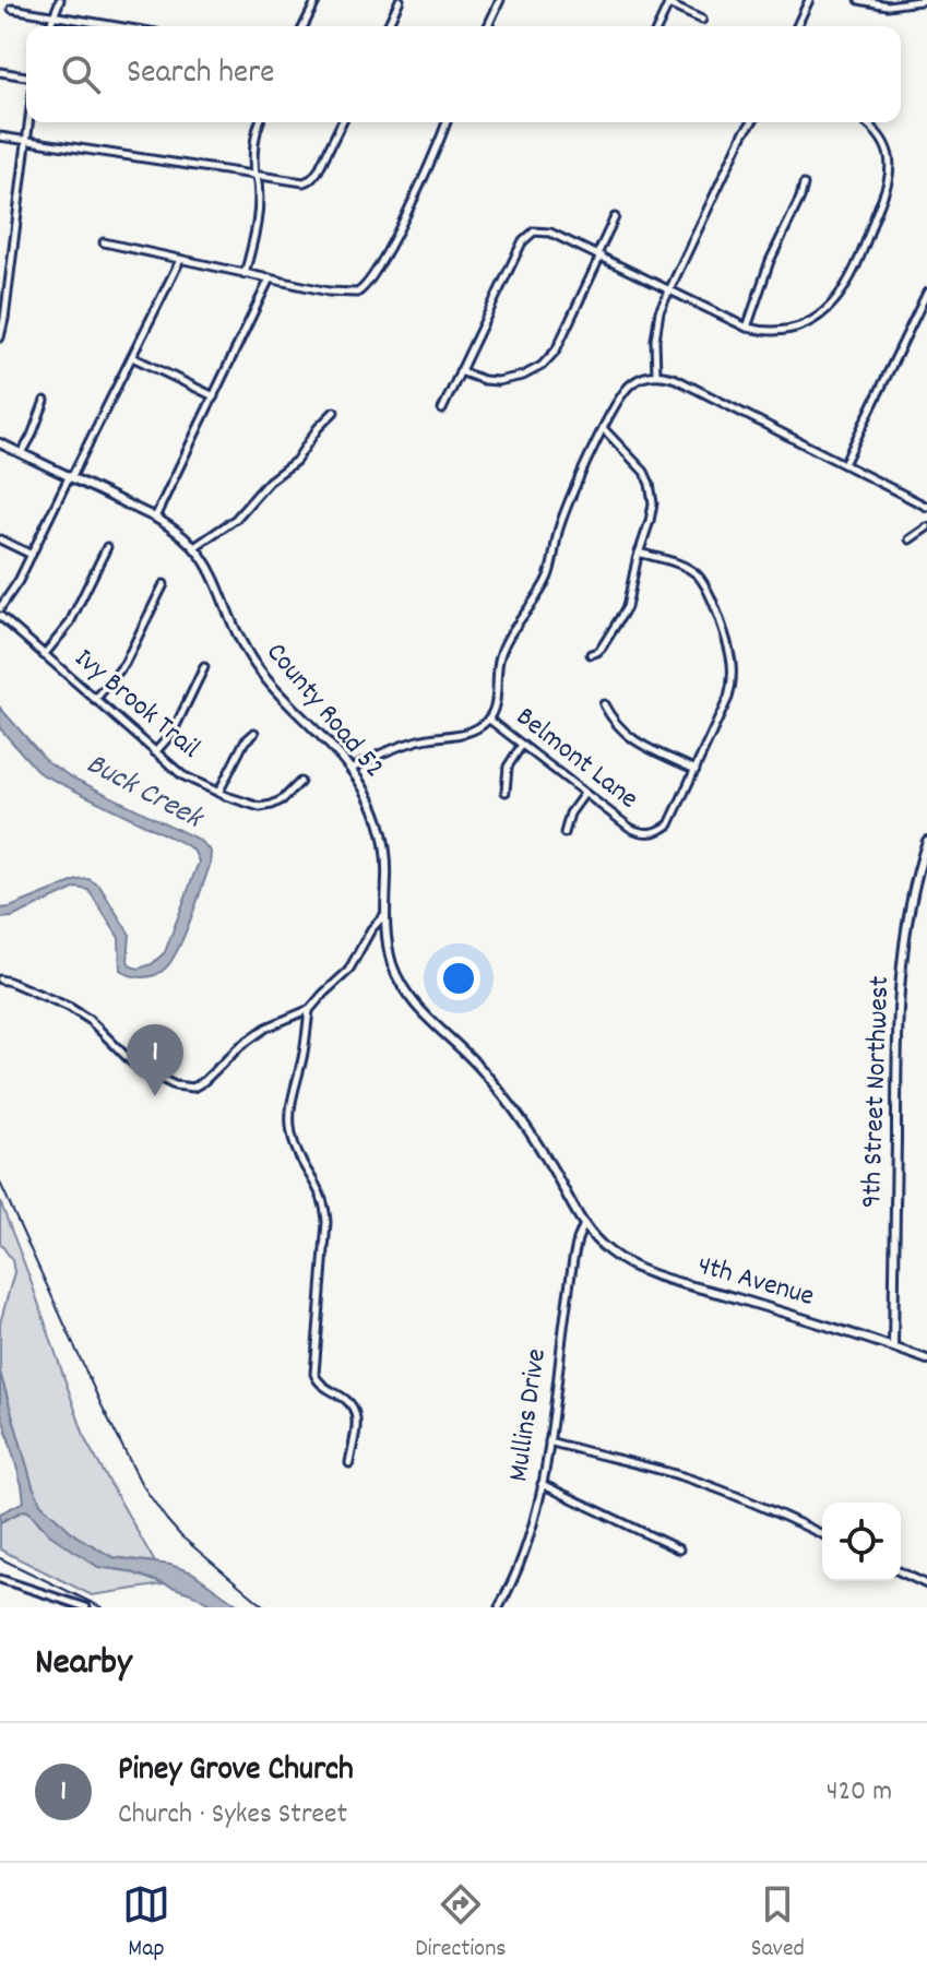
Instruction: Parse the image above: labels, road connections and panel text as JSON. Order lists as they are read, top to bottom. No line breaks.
{"streets":{"street":["Ivy Brook Trail","County Road 52","Belmont Lane","9th Street Northwest","4th Avenue","Mullins Drive"]},"crossings":[["County Road 52","4th Avenue"],["County Road 52","Mullins Drive"],["9th Street Northwest","4th Avenue"],["4th Avenue","Mullins Drive"]],"water":["Buck Creek"],"page":{"search":"Search here","pins":"1","heading":"Nearby","list":[{"mark":"1","name":"Piney Grove Church","note":"Church · Sykes Street","value":"420 m"}],"nav":["Map","Directions","Saved"]}}
